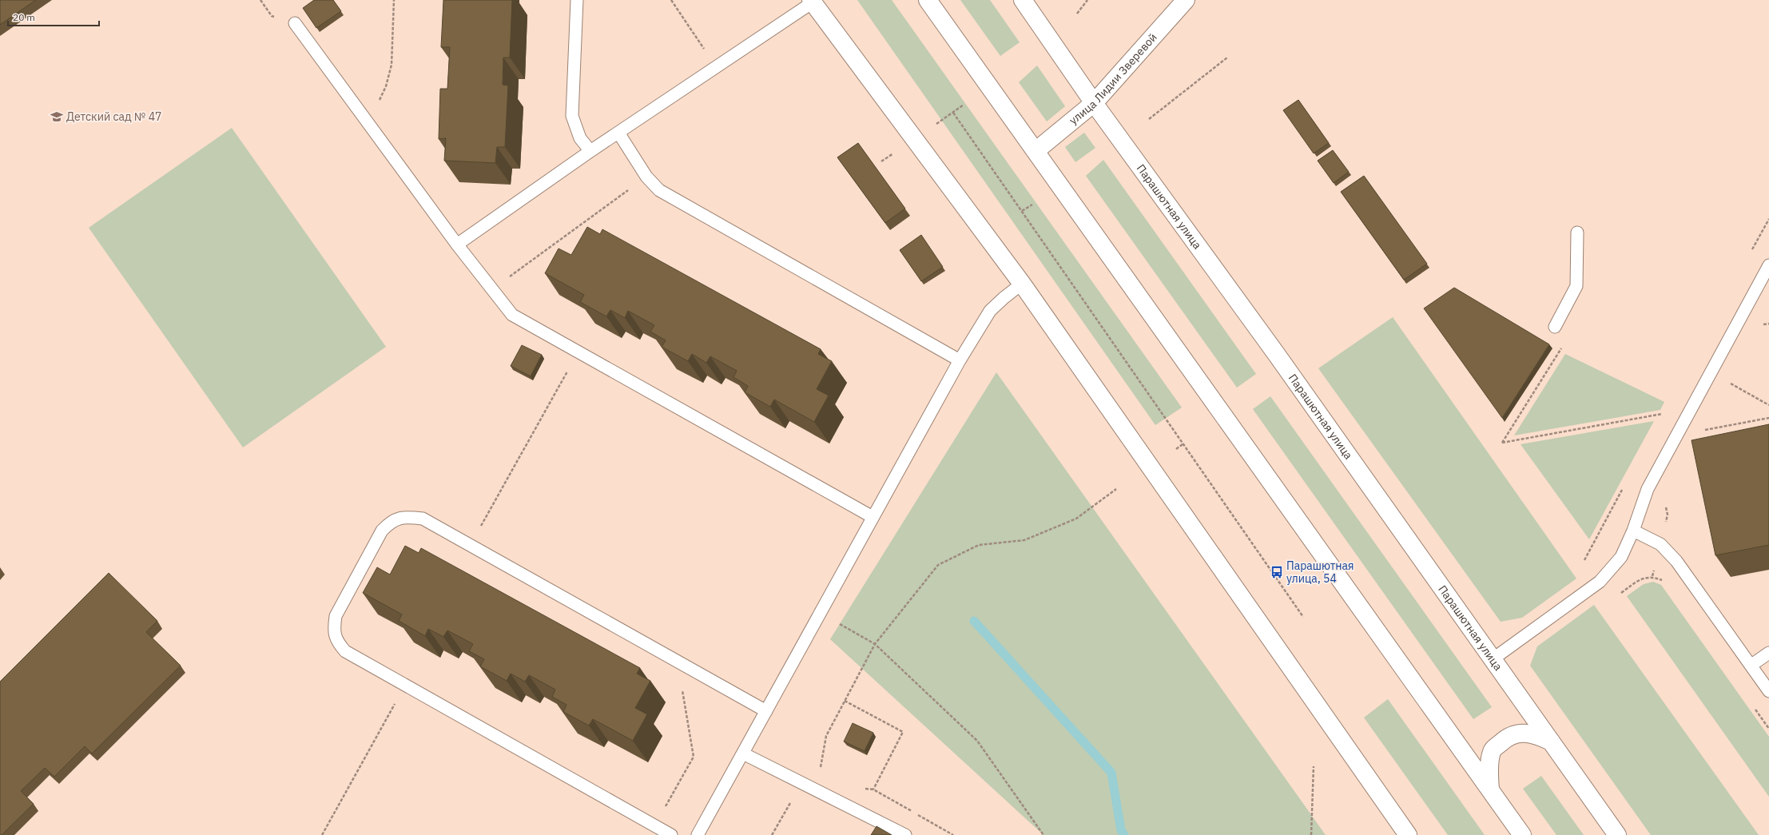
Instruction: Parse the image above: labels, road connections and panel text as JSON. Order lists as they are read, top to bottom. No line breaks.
{"streets":{"main road":["улица Лидии Зверевой","Парашютная улица"]},"crossings":[["улица Лидии Зверевой","Парашютная улица"]],"places":{"school or university":["Детский сад № 47"],"bus stop":["Парашютная улица, 54"]},"scale_bar":"20 m"}
